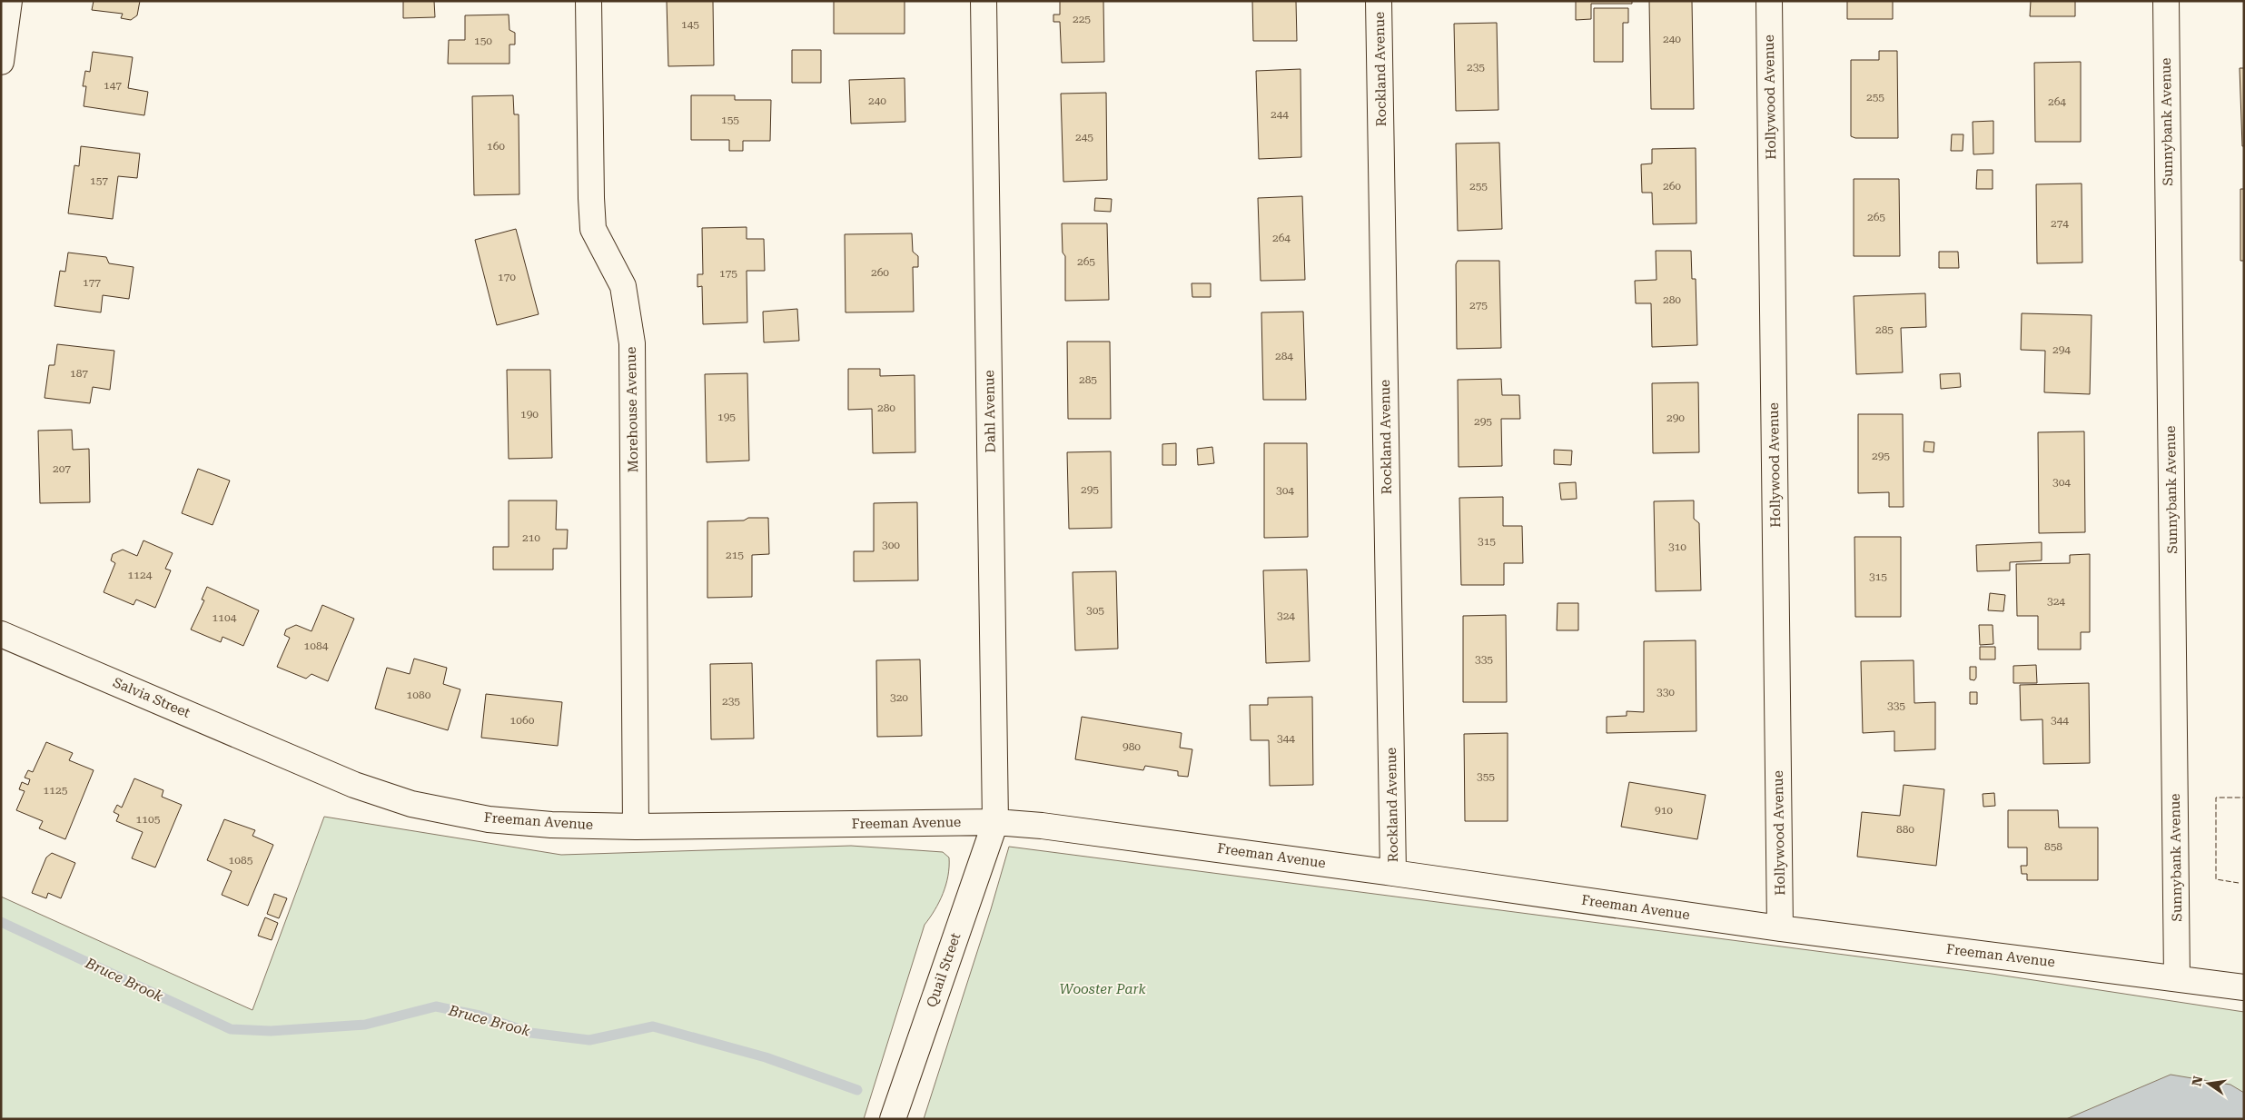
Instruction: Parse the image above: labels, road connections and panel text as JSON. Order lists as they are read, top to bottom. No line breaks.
{"streets":{"street":["Rockland Avenue","Hollywood Avenue","Sunnybank Avenue","Morehouse Avenue","Dahl Avenue","Salvia Street","Freeman Avenue","Quail Street"]},"crossings":[["Rockland Avenue","Freeman Avenue"],["Hollywood Avenue","Freeman Avenue"],["Sunnybank Avenue","Freeman Avenue"],["Morehouse Avenue","Freeman Avenue"],["Dahl Avenue","Freeman Avenue"],["Dahl Avenue","Quail Street"],["Salvia Street","Freeman Avenue"],["Freeman Avenue","Quail Street"]],"water":["Bruce Brook"],"parks":["Wooster Park"],"house_numbers":["225","145","240","150","235","147","255","240","264","244","155","245","160","157","255","260","265","274","264","265","260","175","170","177","280","275","285","294","284","187","285","280","190","195","290","295","295","207","304","295","304","210","315","300","310","215","1124","315","324","305","324","1104","1084","335","330","1080","320","235","335","1060","344","344","980","355","1125","910","1105","880","858","1085"],"north":"left"}
